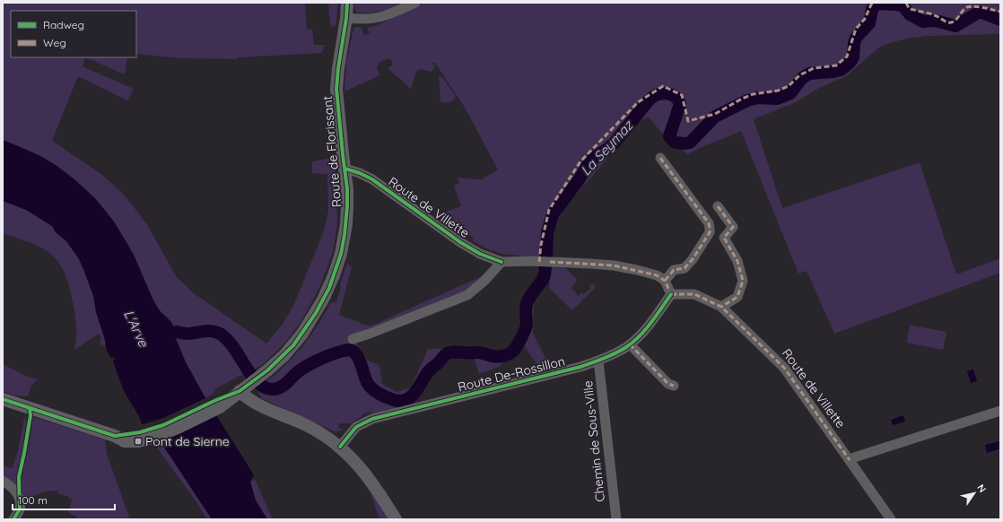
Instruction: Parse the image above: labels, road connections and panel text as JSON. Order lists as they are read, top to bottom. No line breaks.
{"streets":{"main road":["Route de Florissant"],"street":["Route de Villette","Route De-Rossillon","Chemin de Sous-Ville"]},"crossings":[["Route de Florissant","Route de Villette"],["Route de Villette","Route De-Rossillon"],["Route De-Rossillon","Chemin de Sous-Ville"]],"water":["La Seymaz","L'Arve"],"places":{"transit":["Pont de Sierne"]},"legend":["Radweg","Weg"],"scale_bar":"100 m","north":"top right"}
